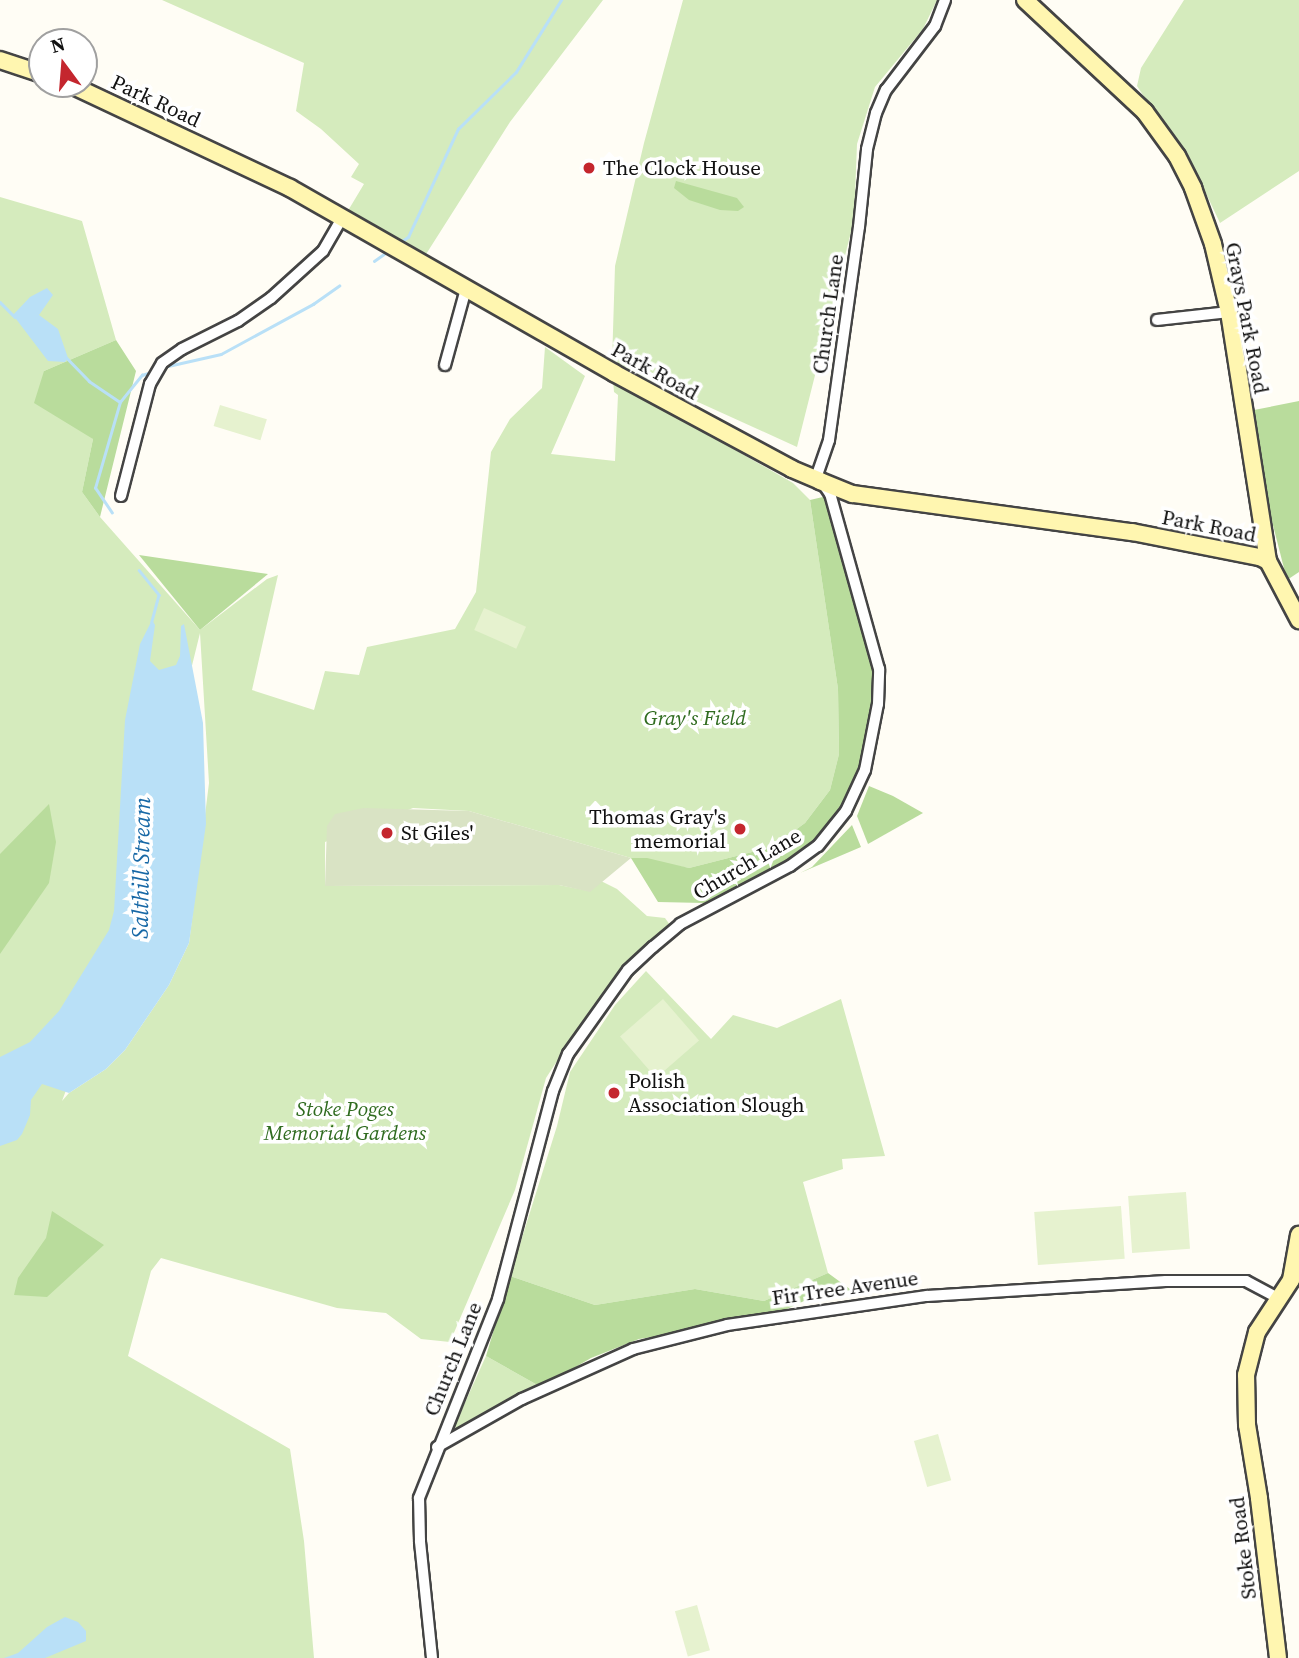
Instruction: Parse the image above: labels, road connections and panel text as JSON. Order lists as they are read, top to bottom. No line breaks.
{"streets":{"main road":["Park Road","Grays Park Road","Stoke Road"],"street":["Church Lane","Fir Tree Avenue"]},"crossings":[["Park Road","Church Lane"],["Park Road","Grays Park Road"],["Church Lane","Fir Tree Avenue"],["Fir Tree Avenue","Stoke Road"]],"water":["Salthill Stream"],"parks":["Gray's Field","Stoke Poges Memorial Gardens"],"places":["The Clock House","Thomas Gray's memorial","St Giles'","Polish Association Slough"],"north":"top"}
